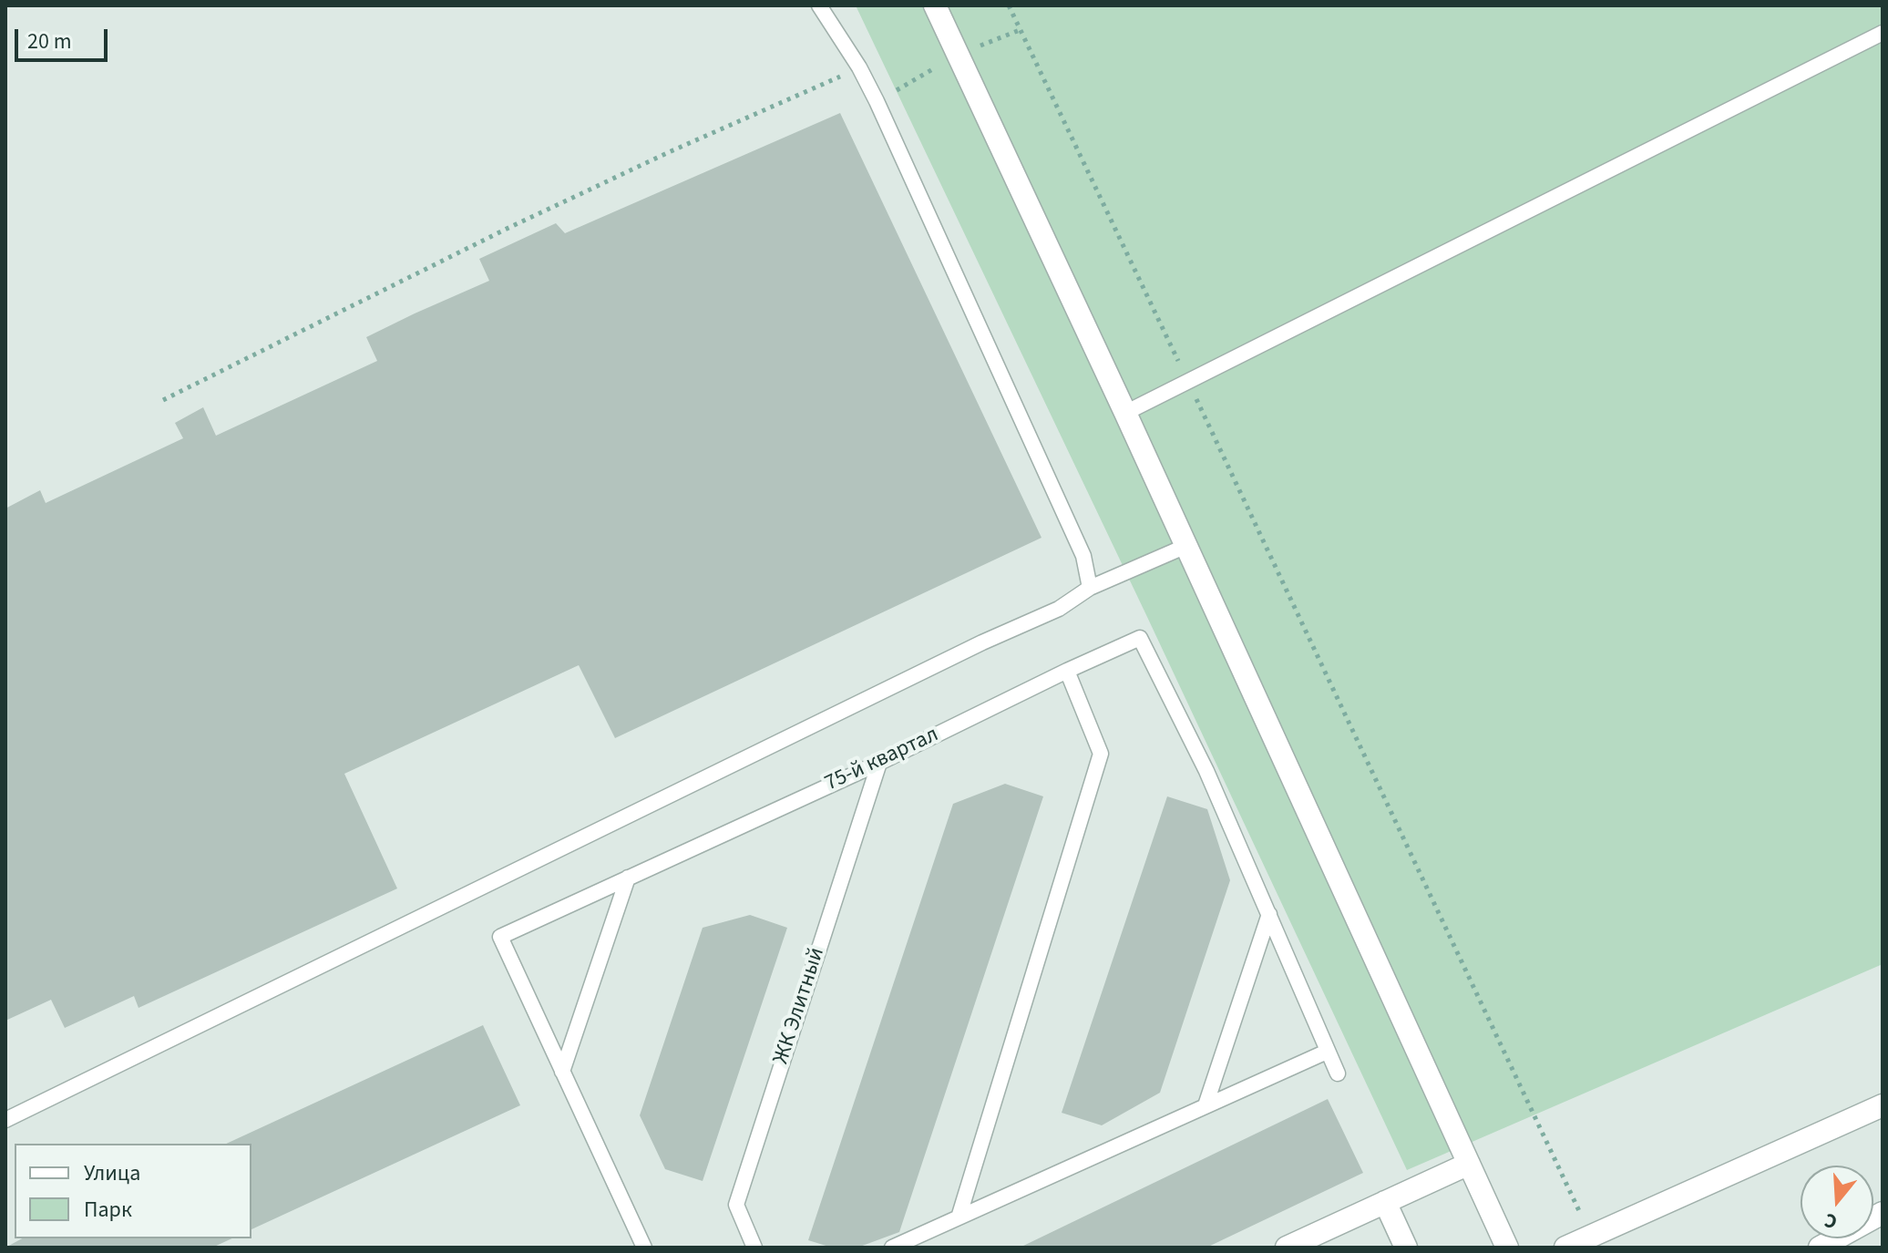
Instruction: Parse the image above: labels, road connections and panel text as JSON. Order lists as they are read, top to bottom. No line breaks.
{"streets":{"lane":["75-й квартал","ЖК Элитный"]},"crossings":[["75-й квартал","ЖК Элитный"]],"legend":["Улица","Парк"],"scale_bar":"20 m","north":"bottom"}
